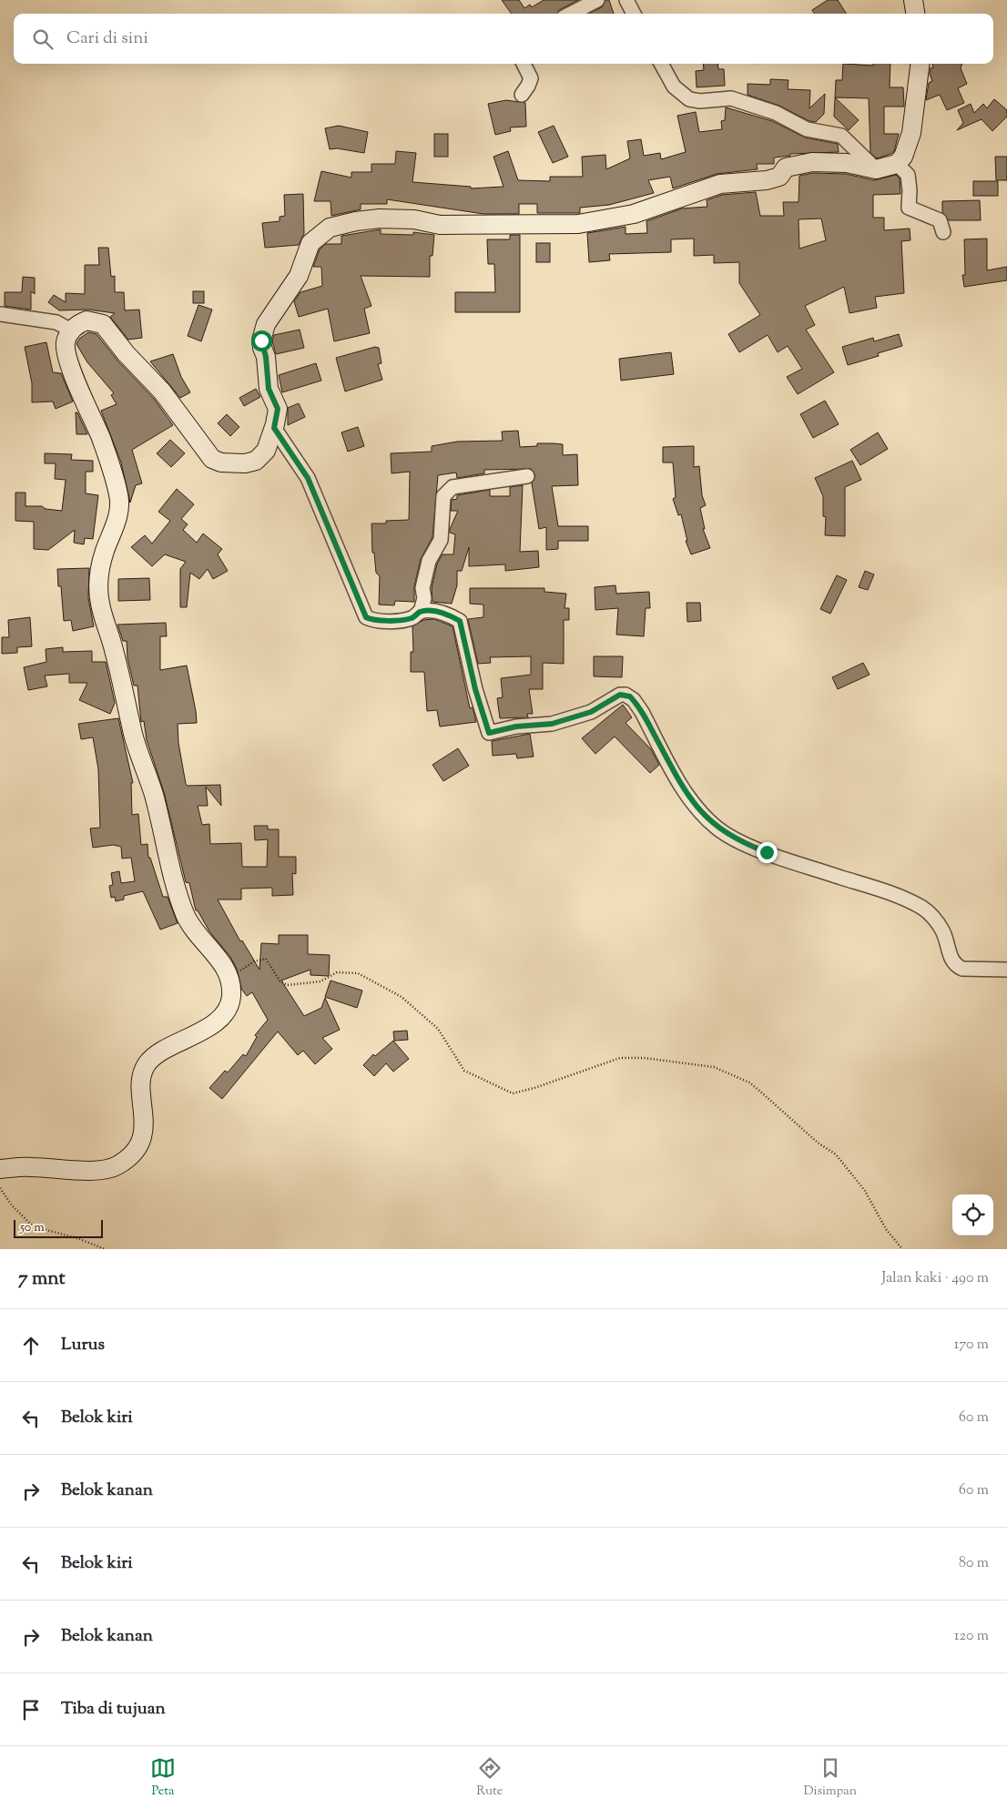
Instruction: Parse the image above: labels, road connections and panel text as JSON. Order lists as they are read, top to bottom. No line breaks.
{"scale_bar":"50 m","page":{"search":"Cari di sini","scale":"50 m","heading":["7 mnt","Jalan kaki · 490 m"],"list":[["Lurus","170 m"],["Belok kiri","60 m"],["Belok kanan","60 m"],["Belok kiri","80 m"],["Belok kanan","120 m"],"Tiba di tujuan"],"nav":["Peta","Rute","Disimpan"]}}
